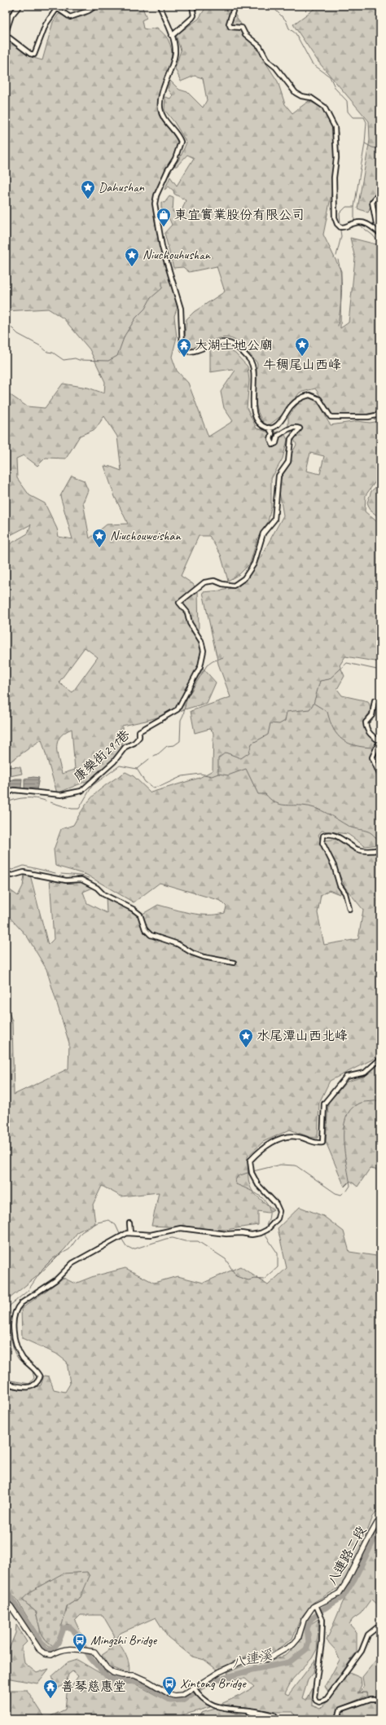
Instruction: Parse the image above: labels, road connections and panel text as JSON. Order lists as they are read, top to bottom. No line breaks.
{"streets":{"street":["康樂街291巷","八連路二段"]},"water":["八連溪"],"places":{"place":["Dahushan","Niuchouhushan","牛稠尾山西峰","Niuchouweishan","水尾潭山西北峰"],"shop":["東宜實業股份有限公司"],"temple":["大湖土地公廟","善琴慈惠堂"],"bus stop":["Mingzhi Bridge","Xintong Bridge"]}}
